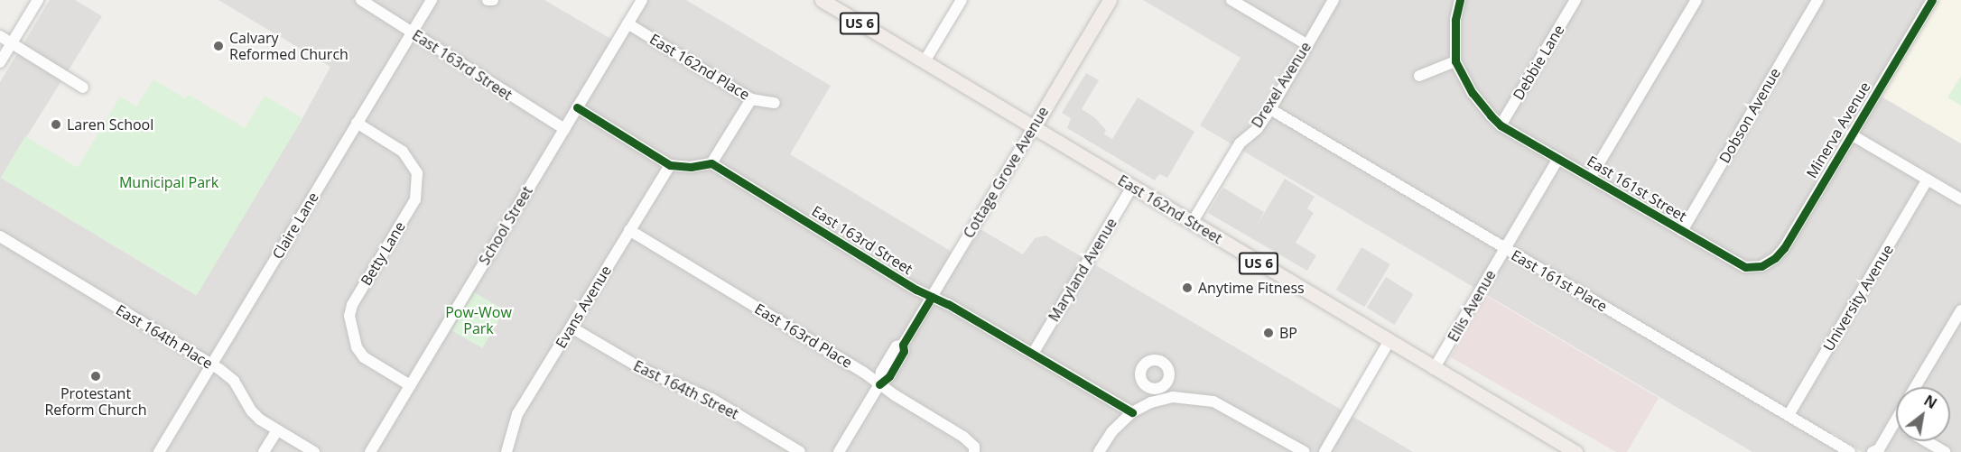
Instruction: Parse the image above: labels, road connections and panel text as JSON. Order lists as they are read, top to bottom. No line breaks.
{"streets":{"main road":["US 6","Cottage Grove Avenue","East 162nd Street"],"street":["Debbie Lane","East 163rd Street","East 162nd Place","Drexel Avenue","Dobson Avenue","Minerva Avenue","East 161st Street","Claire Lane","School Street","Betty Lane","Maryland Avenue","East 161st Place","University Avenue","Ellis Avenue","Evans Avenue","East 163rd Place","East 164th Place","East 164th Street"]},"crossings":[["Debbie Lane","East 161st Street"],["East 163rd Street","Cottage Grove Avenue"],["East 163rd Street","Claire Lane"],["East 163rd Street","School Street"],["East 163rd Street","Maryland Avenue"],["East 162nd Place","School Street"],["Drexel Avenue","East 162nd Street"],["Drexel Avenue","East 161st Place"],["Dobson Avenue","East 161st Street"],["Minerva Avenue","East 161st Street"],["Cottage Grove Avenue","East 162nd Street"],["Cottage Grove Avenue","East 163rd Place"],["East 161st Street","Ellis Avenue"],["East 162nd Street","Maryland Avenue"],["East 162nd Street","Ellis Avenue"],["Claire Lane","Betty Lane"],["Claire Lane","East 164th Place"],["School Street","Betty Lane"],["East 161st Place","University Avenue"],["East 161st Place","Ellis Avenue"],["Evans Avenue","East 163rd Place"],["Evans Avenue","East 164th Street"]],"parks":["Municipal Park","Pow-Wow Park"],"places":["Calvary Reformed Church","Laren School","Anytime Fitness","BP","Protestant Reform Church"],"north":"top right"}
